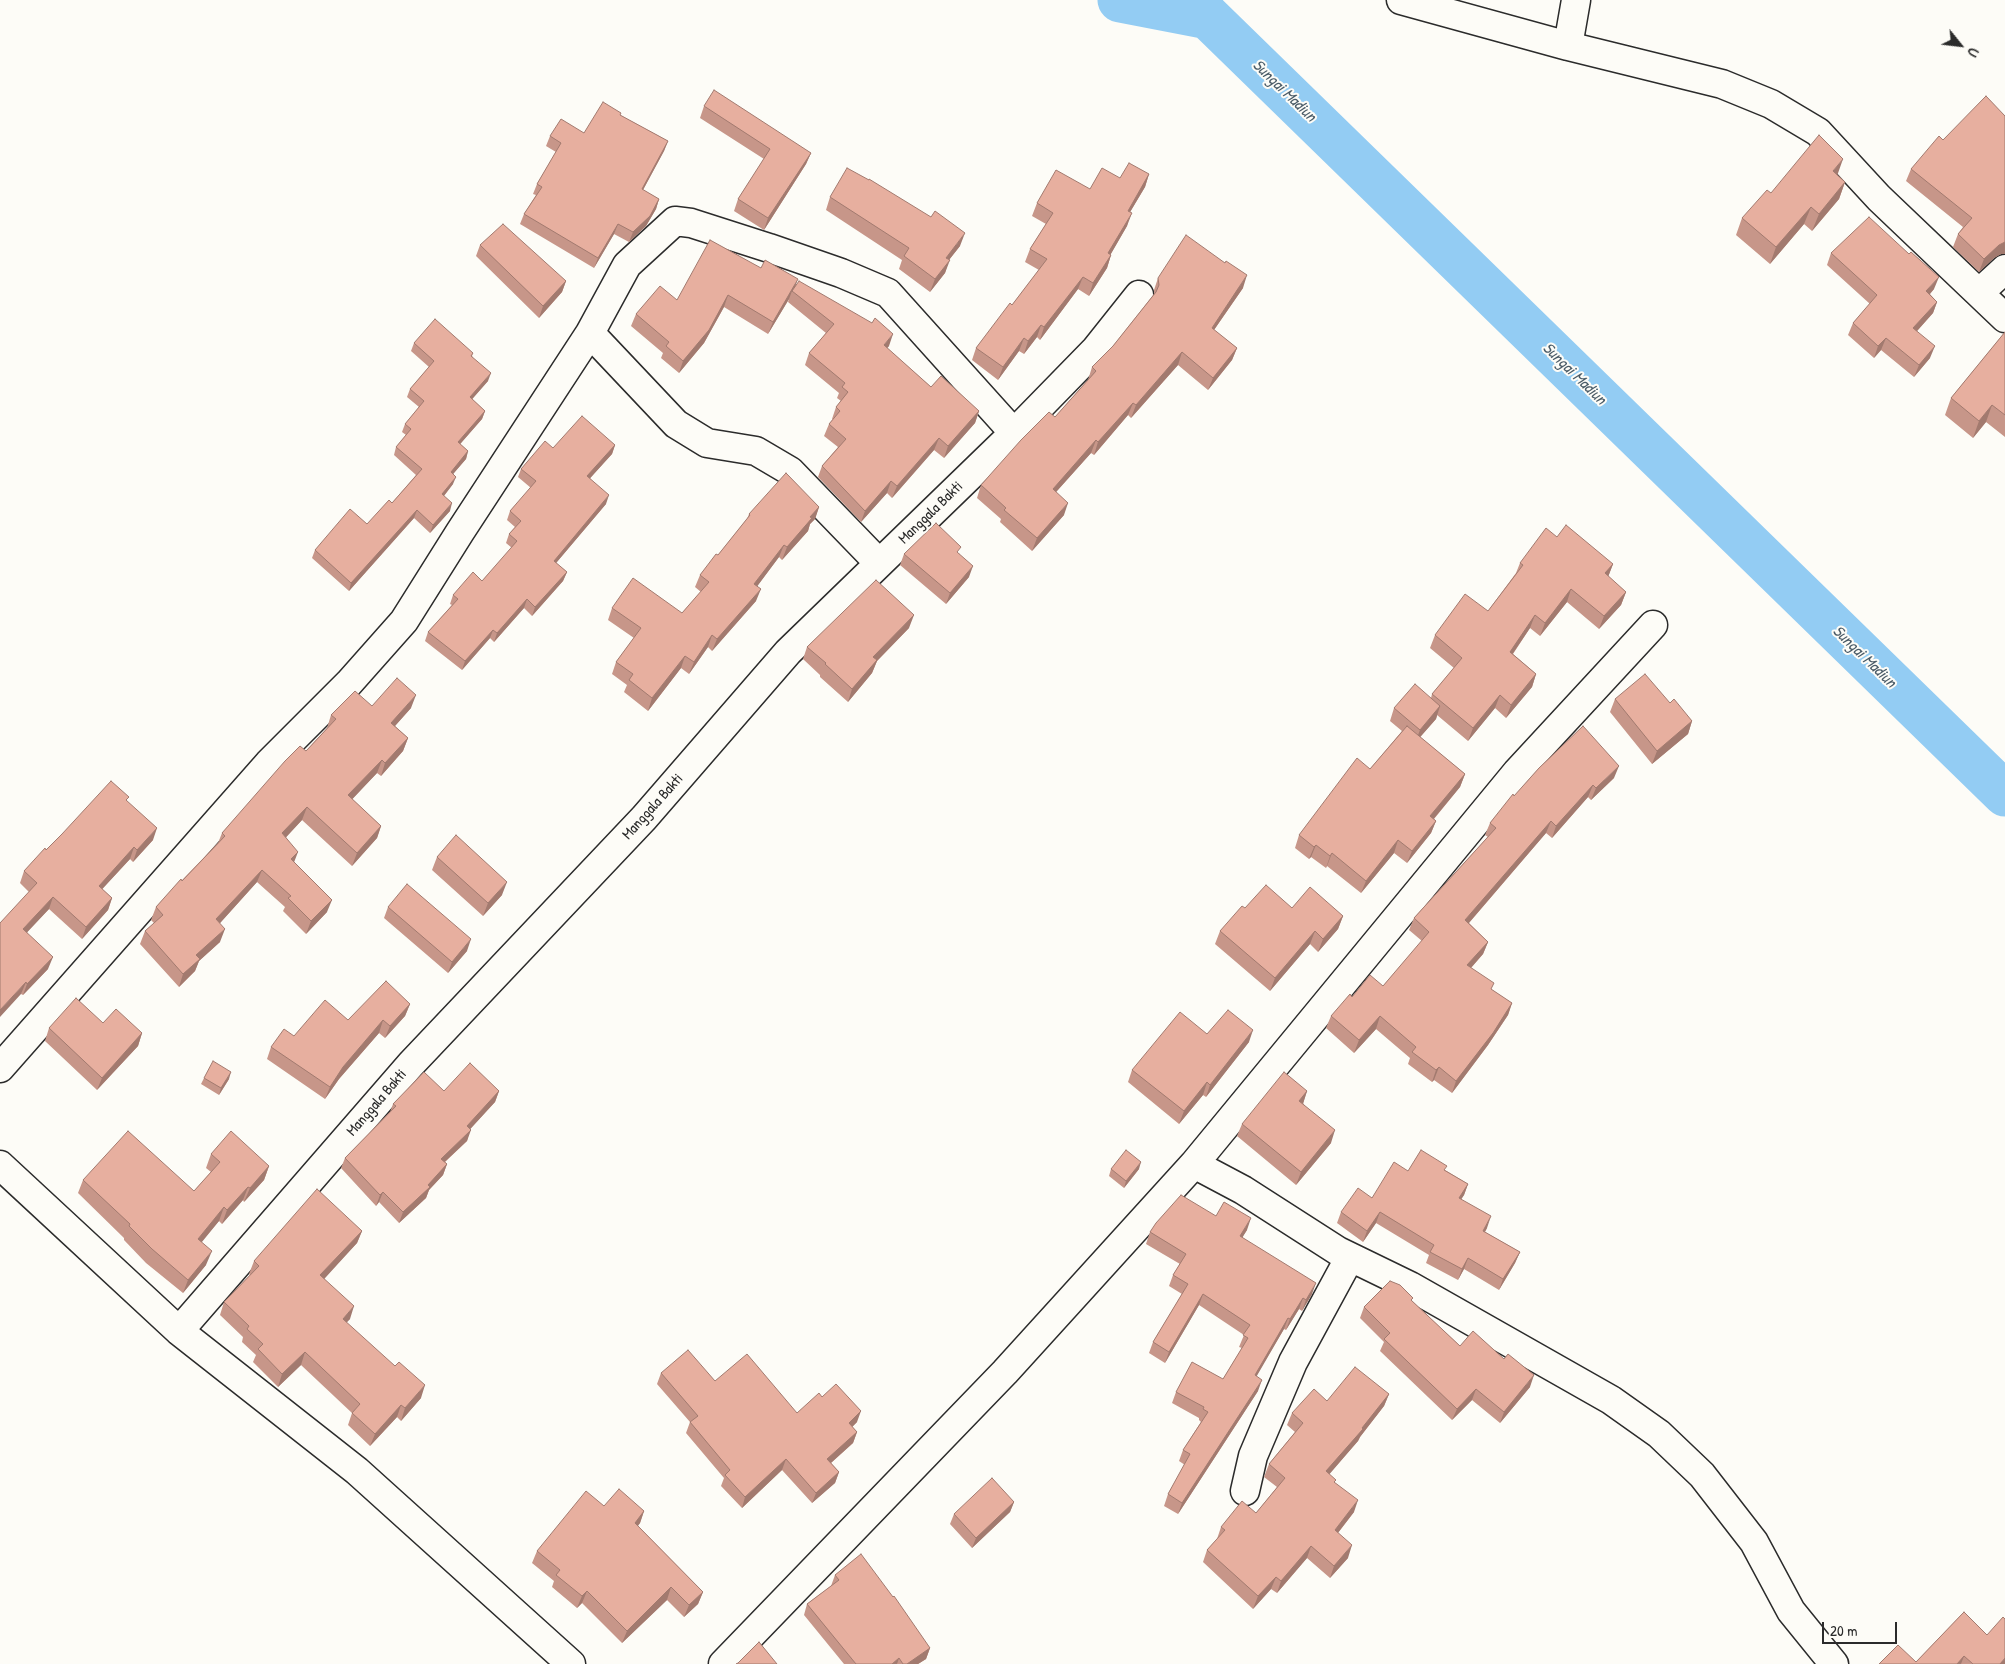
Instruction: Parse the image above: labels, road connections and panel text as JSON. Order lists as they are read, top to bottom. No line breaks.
{"streets":{"street":["Manggala Bakti"]},"water":["Sungai Madiun"],"scale_bar":"20 m","north":"bottom right"}
